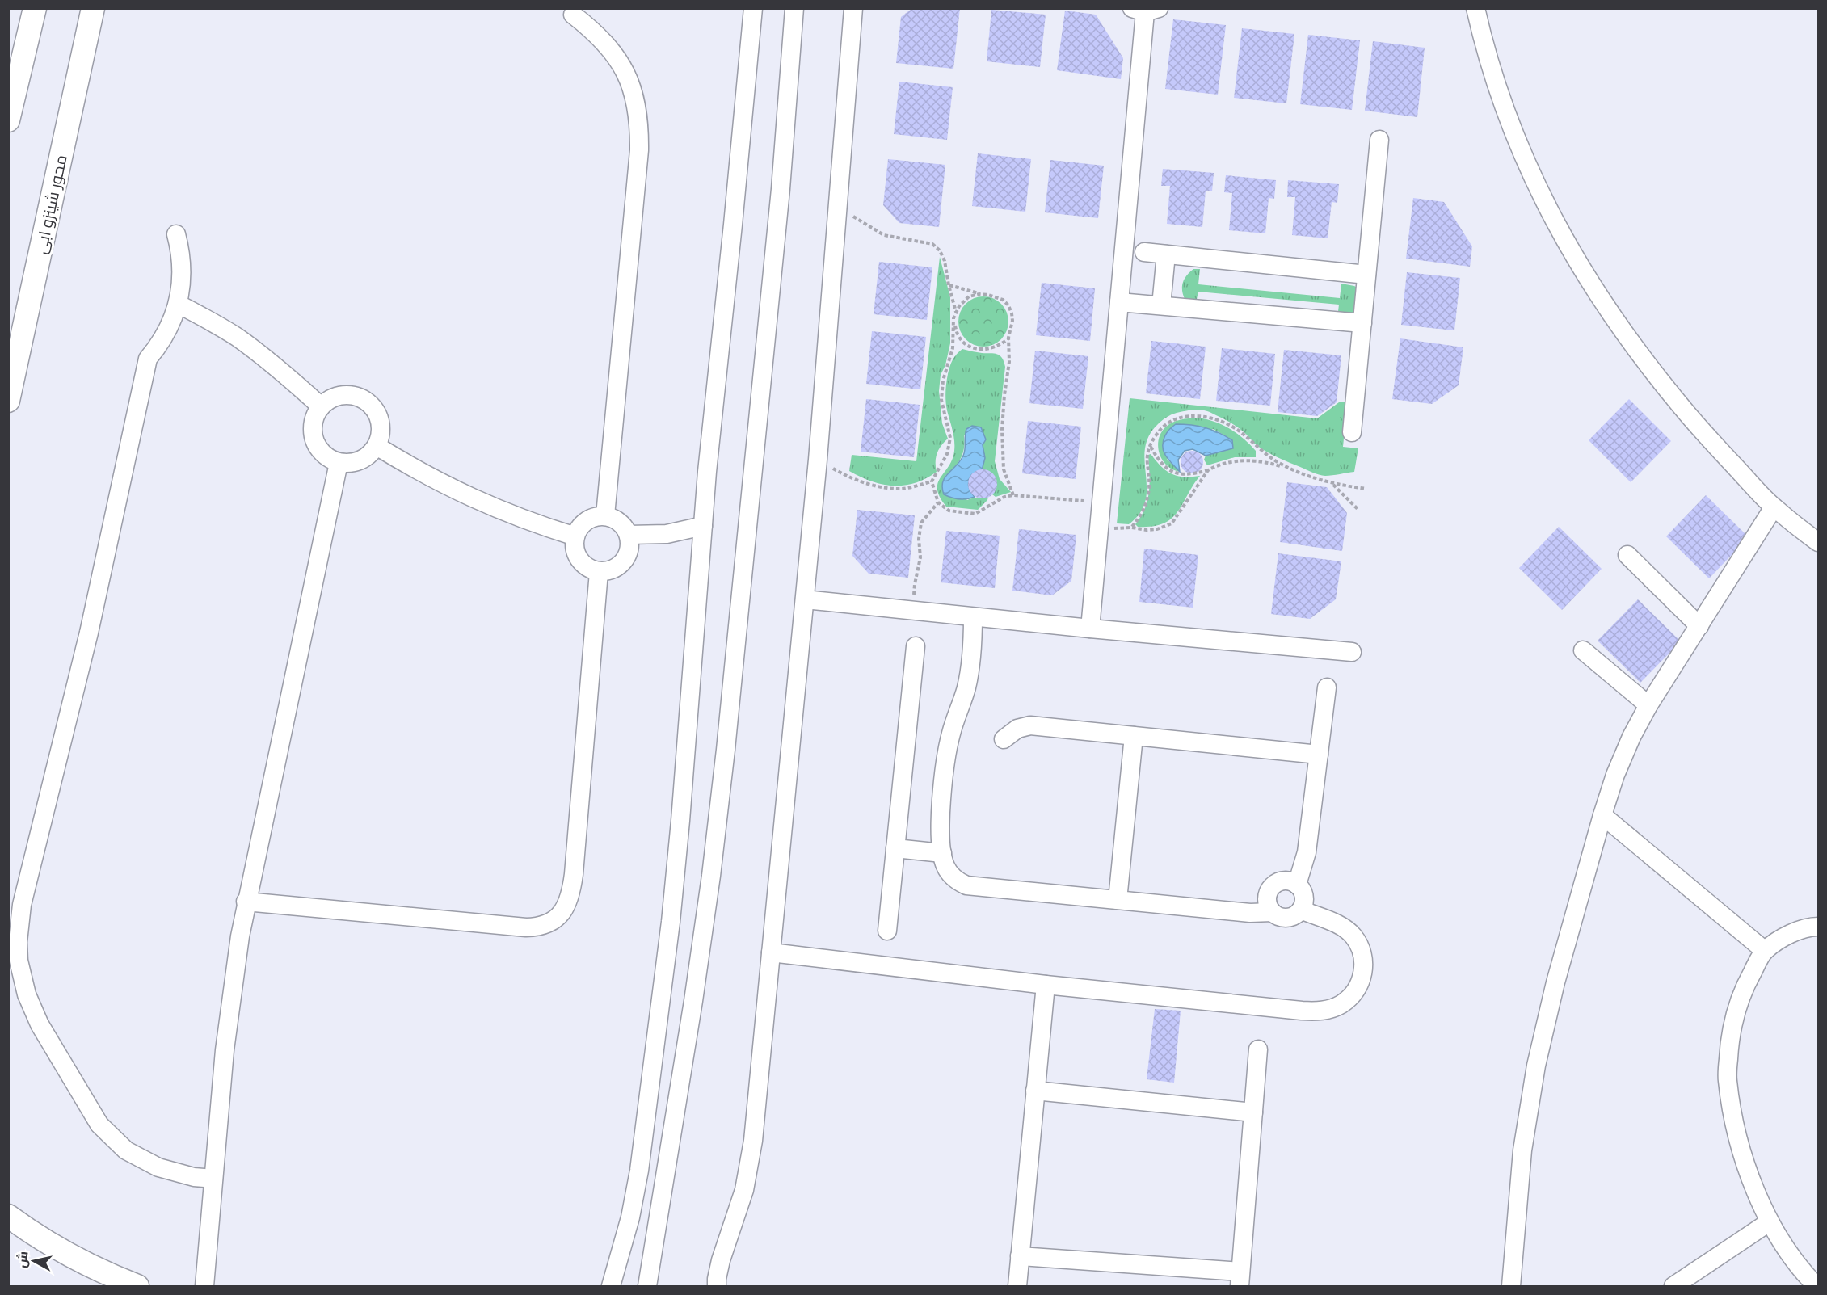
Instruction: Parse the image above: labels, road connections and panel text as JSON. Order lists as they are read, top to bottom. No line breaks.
{"streets":{"main road":["محور شينزو ابى"]},"north":"left"}
